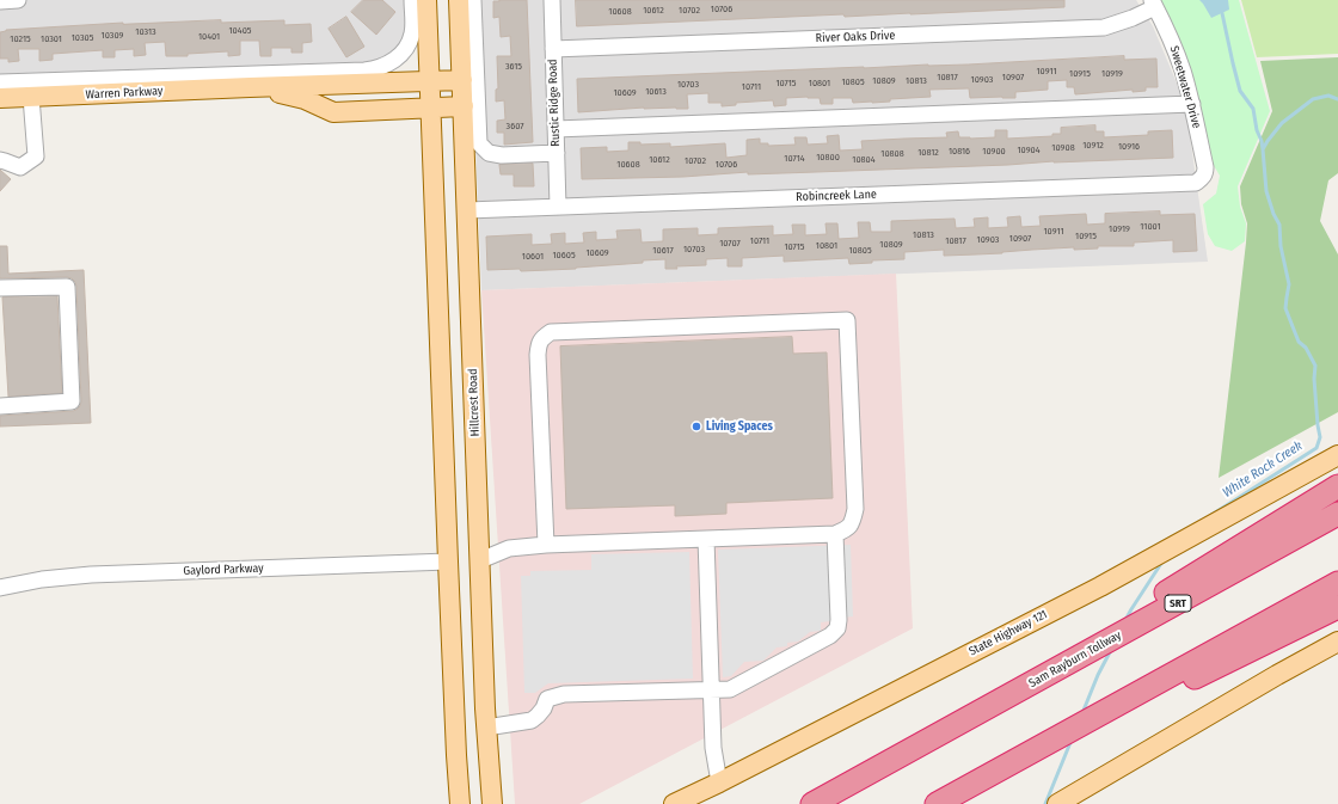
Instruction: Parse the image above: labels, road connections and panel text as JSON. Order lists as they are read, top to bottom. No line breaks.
{"streets":{"highway":["SRT","Sam Rayburn Tollway"],"main road":["Warren Parkway","Hillcrest Road","State Highway 121"],"street":["River Oaks Drive","Sweetwater Drive","Rustic Ridge Road","Robincreek Lane","Gaylord Parkway"]},"crossings":[["River Oaks Drive","Sweetwater Drive"],["River Oaks Drive","Rustic Ridge Road"],["Sweetwater Drive","Robincreek Lane"],["Warren Parkway","Hillcrest Road"],["Rustic Ridge Road","Robincreek Lane"],["Robincreek Lane","Hillcrest Road"]],"water":["White Rock Creek"],"places":["Living Spaces"],"house_numbers":["10706","10612","10702","10608","10405","10313","10309","10401","10305","10215","10301","3615","10911","10915","10919","10817","10907","10903","10809","10813","10805","10715","10801","10703","10711","10613","10609","3607","10912","10916","10908","10904","10816","10900","10812","10808","10800","10714","10612","10804","10702","10608","10706","11001","10919","10911","10813","10915","10907","10903","10711","10817","10707","10809","10801","10715","10703","10617","10805","10609","10605","10601"]}
